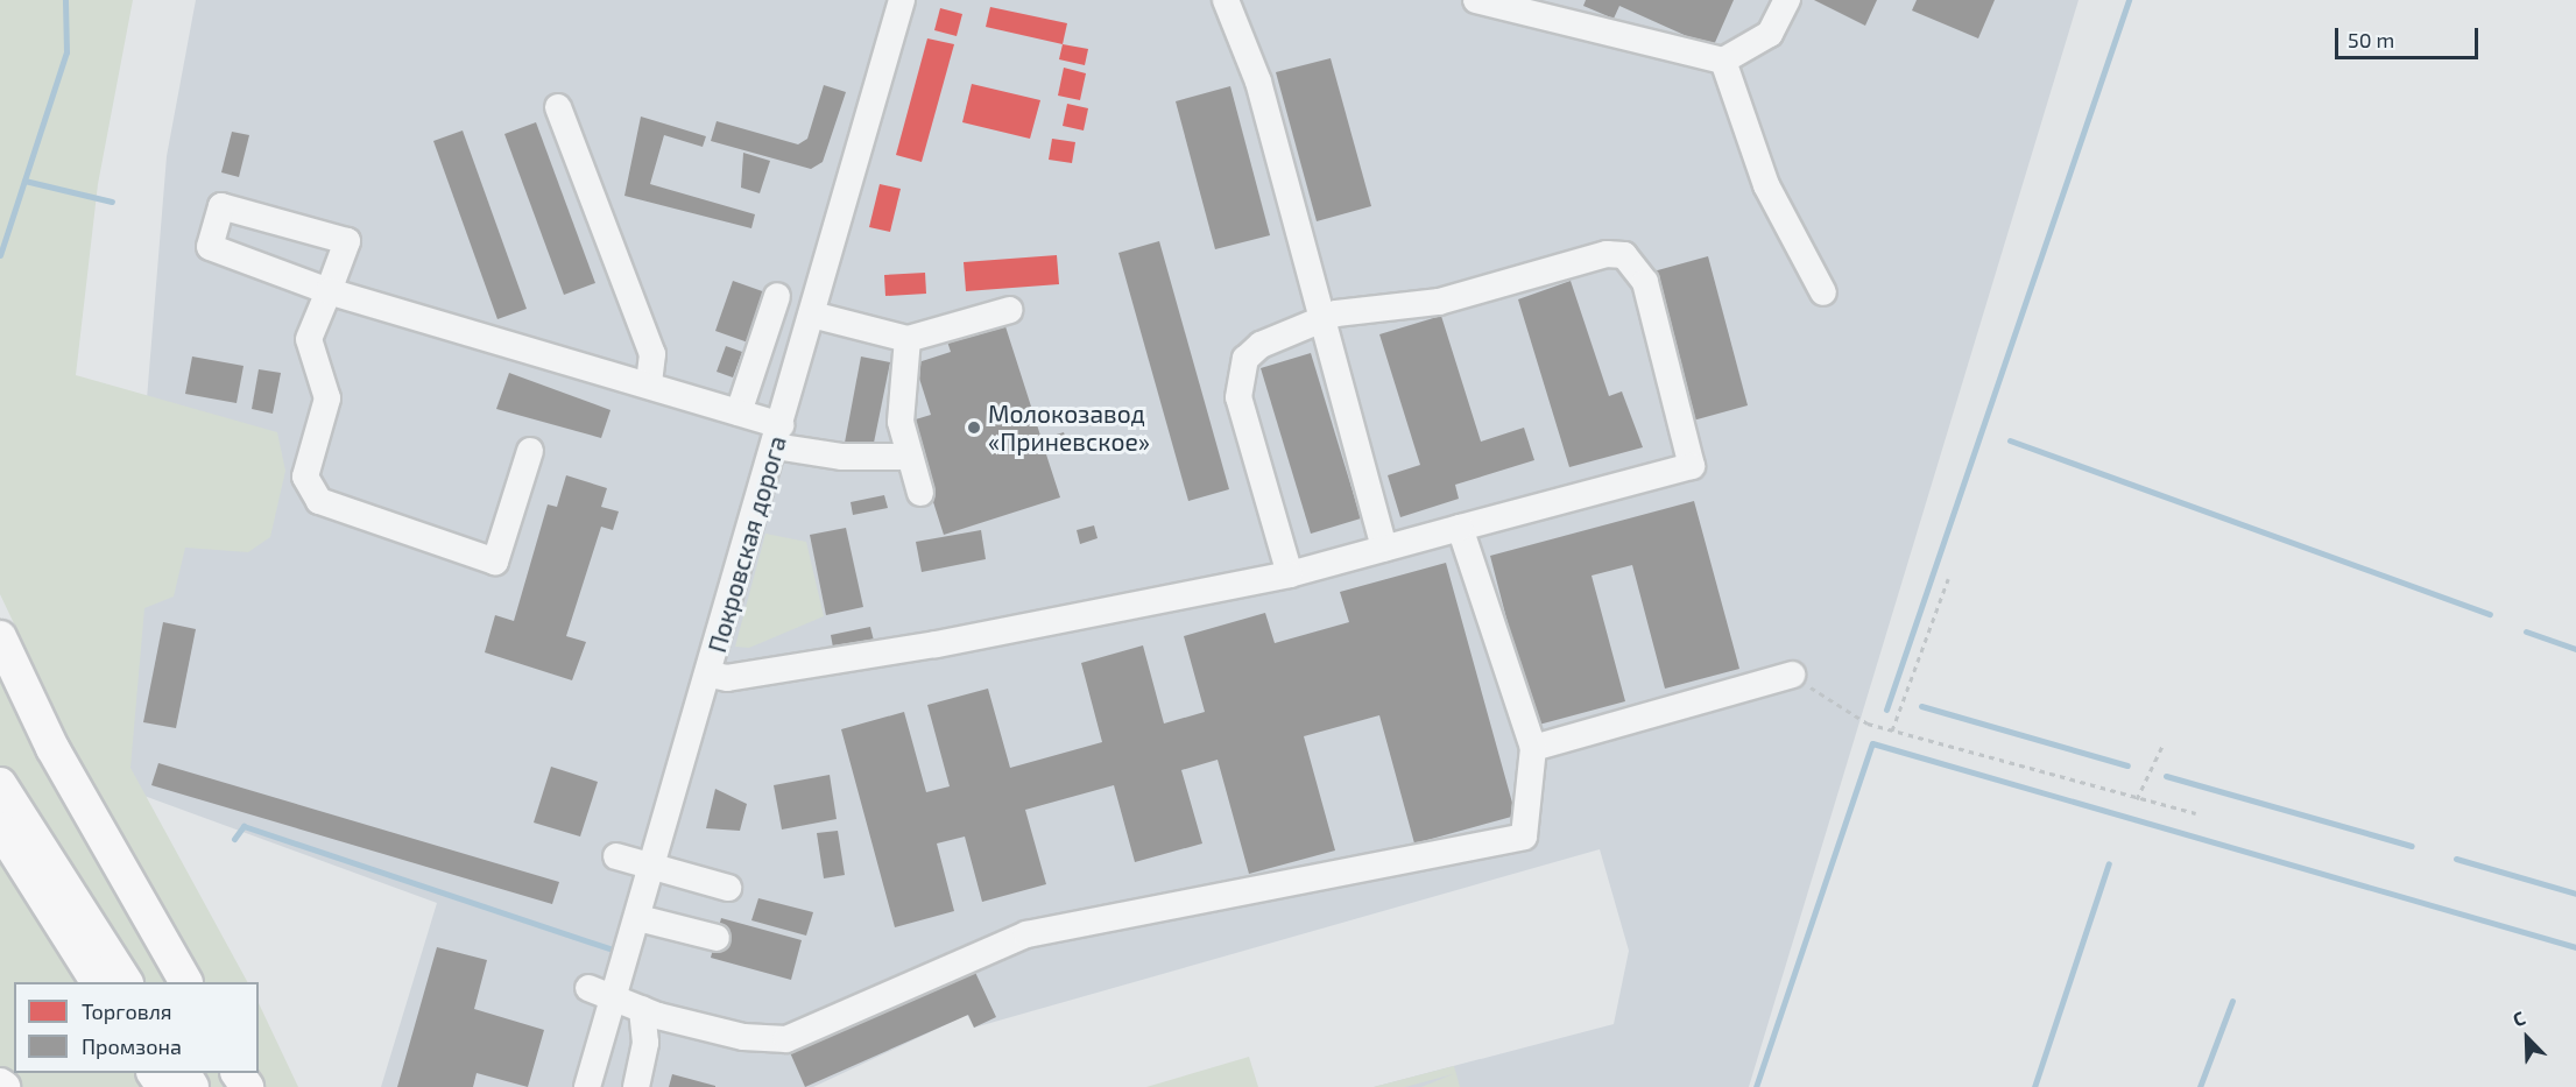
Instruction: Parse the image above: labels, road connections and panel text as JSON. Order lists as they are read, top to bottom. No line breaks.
{"streets":{"street":["Покровская дорога"]},"places":["Молокозавод «Приневское»"],"legend":["Торговля","Промзона"],"scale_bar":"50 m","north":"top left"}
